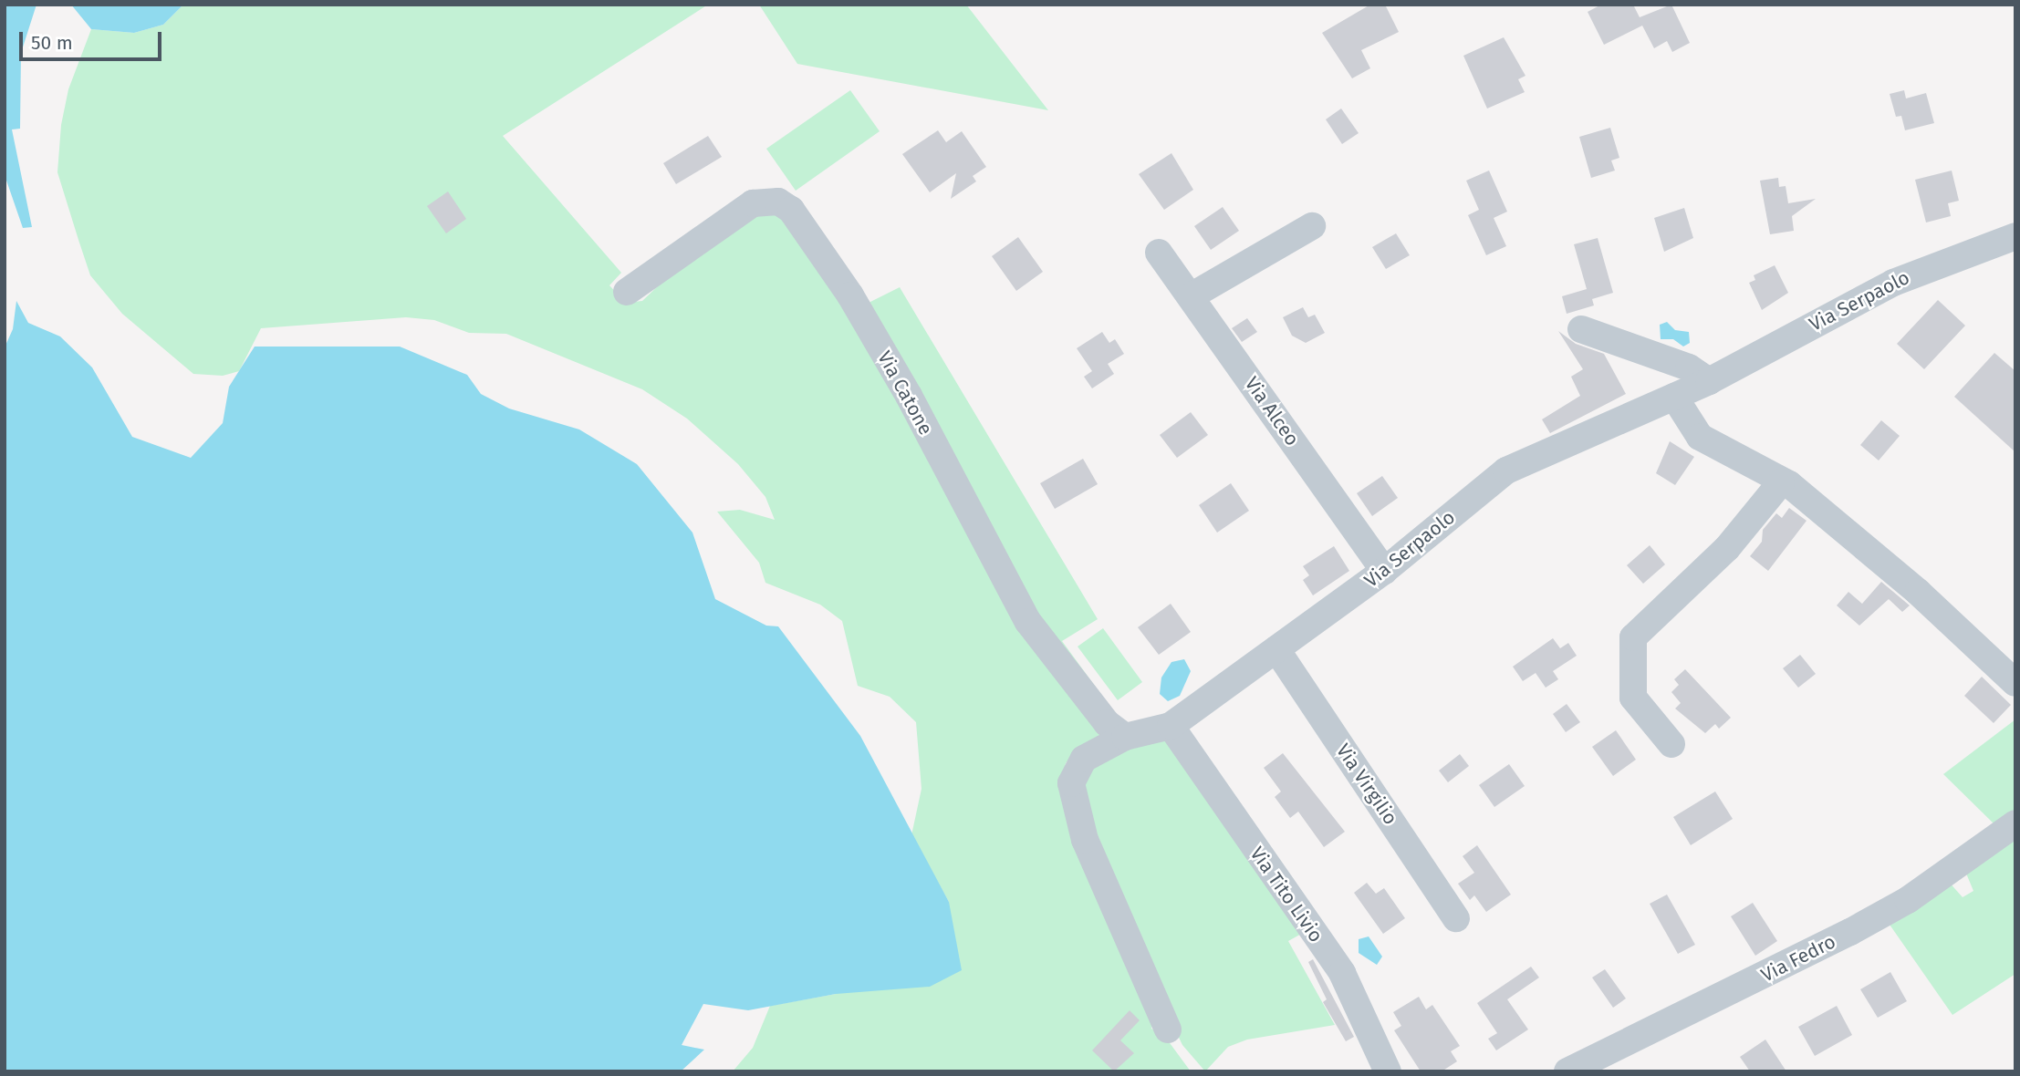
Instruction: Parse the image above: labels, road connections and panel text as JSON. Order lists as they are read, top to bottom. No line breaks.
{"streets":{"street":["Via Serpaolo","Via Catone","Via Alceo","Via Virgilio","Via Tito Livio","Via Fedro"]},"crossings":[["Via Serpaolo","Via Catone"],["Via Serpaolo","Via Alceo"],["Via Serpaolo","Via Virgilio"],["Via Serpaolo","Via Tito Livio"]],"scale_bar":"50 m"}
